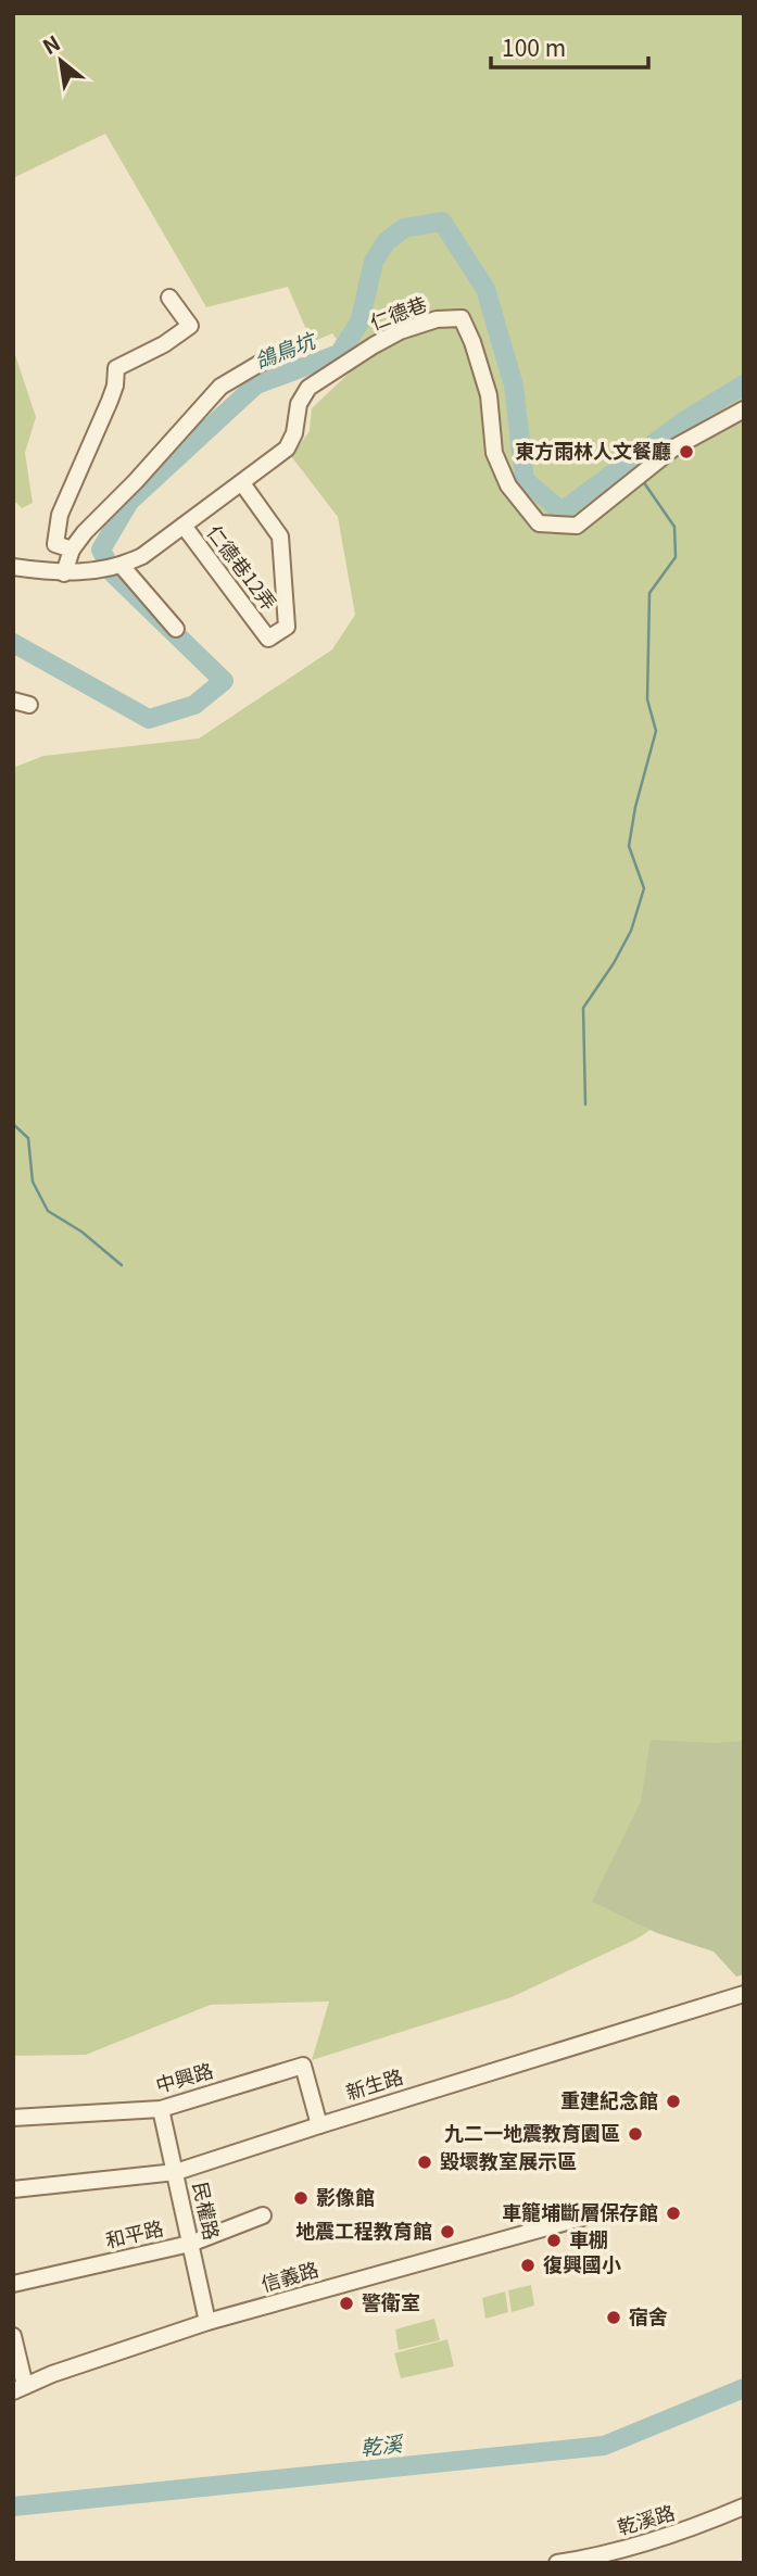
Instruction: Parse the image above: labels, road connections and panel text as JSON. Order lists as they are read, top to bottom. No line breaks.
{"streets":{"street":["仁德巷","仁德巷12弄","中興路","新生路","民權路","和平路","信義路","乾溪路"]},"crossings":[["仁德巷","仁德巷12弄"],["中興路","新生路"],["中興路","民權路"],["新生路","民權路"],["民權路","和平路"],["民權路","信義路"]],"water":["鴿鳥坑","乾溪"],"places":["東方雨林人文餐廳","重建紀念館","九二一地震教育園區","毀壞教室展示區","影像館","車籠埔斷層保存館","地震工程教育館","車棚","復興國小","警衛室","宿舍"],"scale_bar":"100 m","north":"top left"}
